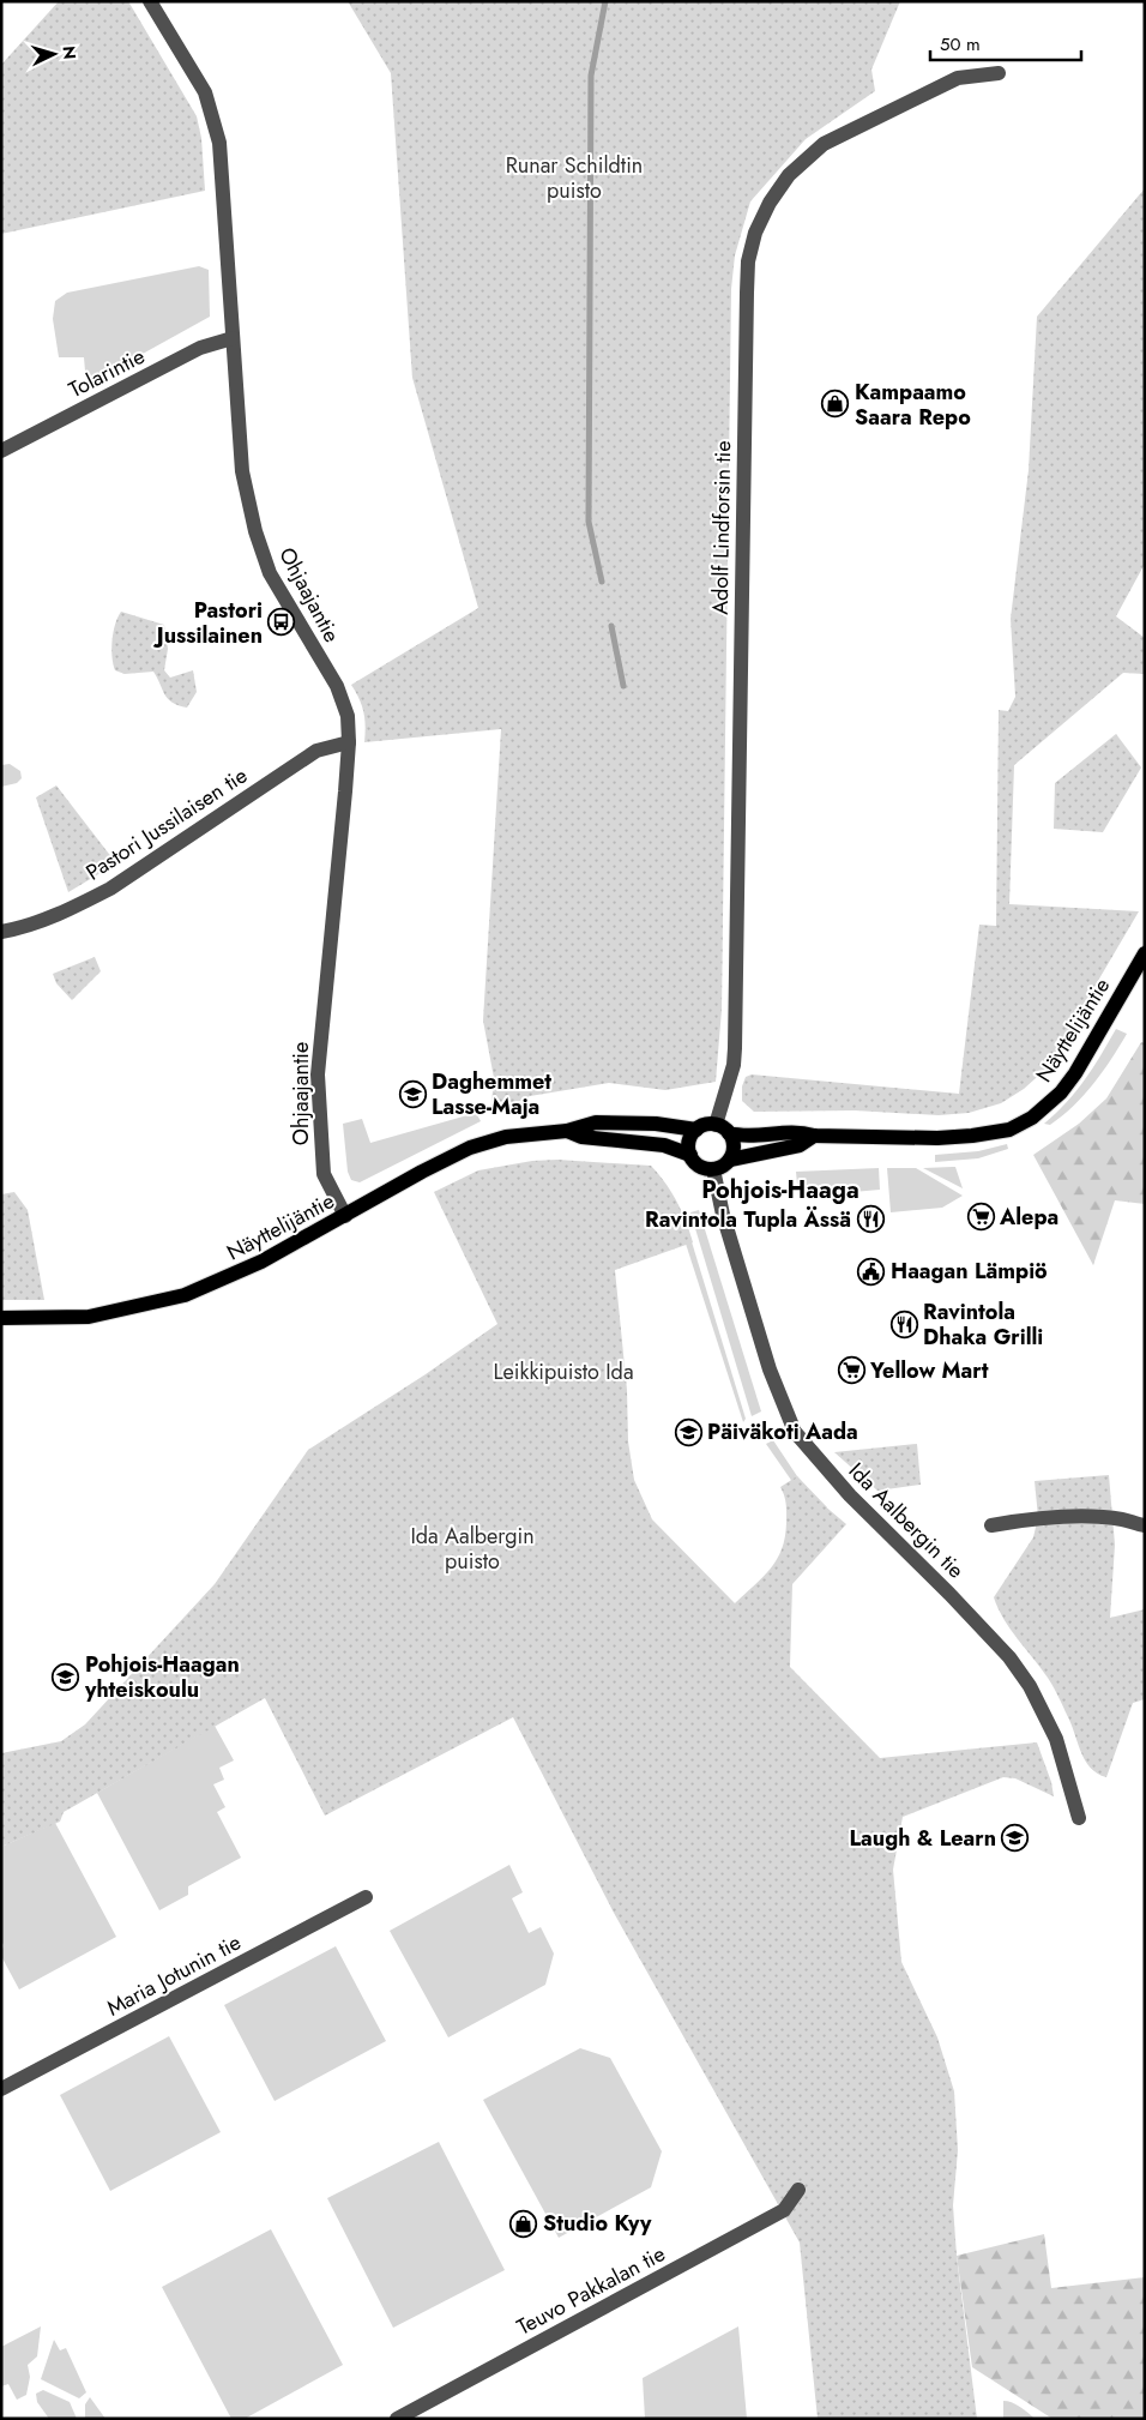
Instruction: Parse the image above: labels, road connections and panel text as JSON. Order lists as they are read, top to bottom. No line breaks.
{"streets":{"main road":["Näyttelijäntie"],"street":["Tolarintie","Adolf Lindforsin tie","Ohjaajantie","Pastori Jussilaisen tie","Ida Aalbergin tie","Maria Jotunin tie","Teuvo Pakkalan tie"]},"crossings":[["Tolarintie","Ohjaajantie"],["Adolf Lindforsin tie","Näyttelijäntie"],["Adolf Lindforsin tie","Ida Aalbergin tie"],["Ohjaajantie","Pastori Jussilaisen tie"],["Ohjaajantie","Näyttelijäntie"],["Näyttelijäntie","Ida Aalbergin tie"]],"districts":["Pohjois-Haaga"],"parks":["Runar Schildtin puisto","Leikkipuisto Ida","Ida Aalbergin puisto"],"places":{"shop":["Kampaamo Saara Repo","Studio Kyy"],"bus stop":["Pastori Jussilainen"],"school or university":["Daghemmet Lasse-Maja","Päiväkoti Aada","Pohjois-Haagan yhteiskoulu","Laugh & Learn"],"supermarket":["Alepa","Yellow Mart"],"restaurant":["Ravintola Tupla Ässä","Ravintola Dhaka Grilli"],"public building":["Haagan Lämpiö"]},"scale_bar":"50 m","north":"right"}
